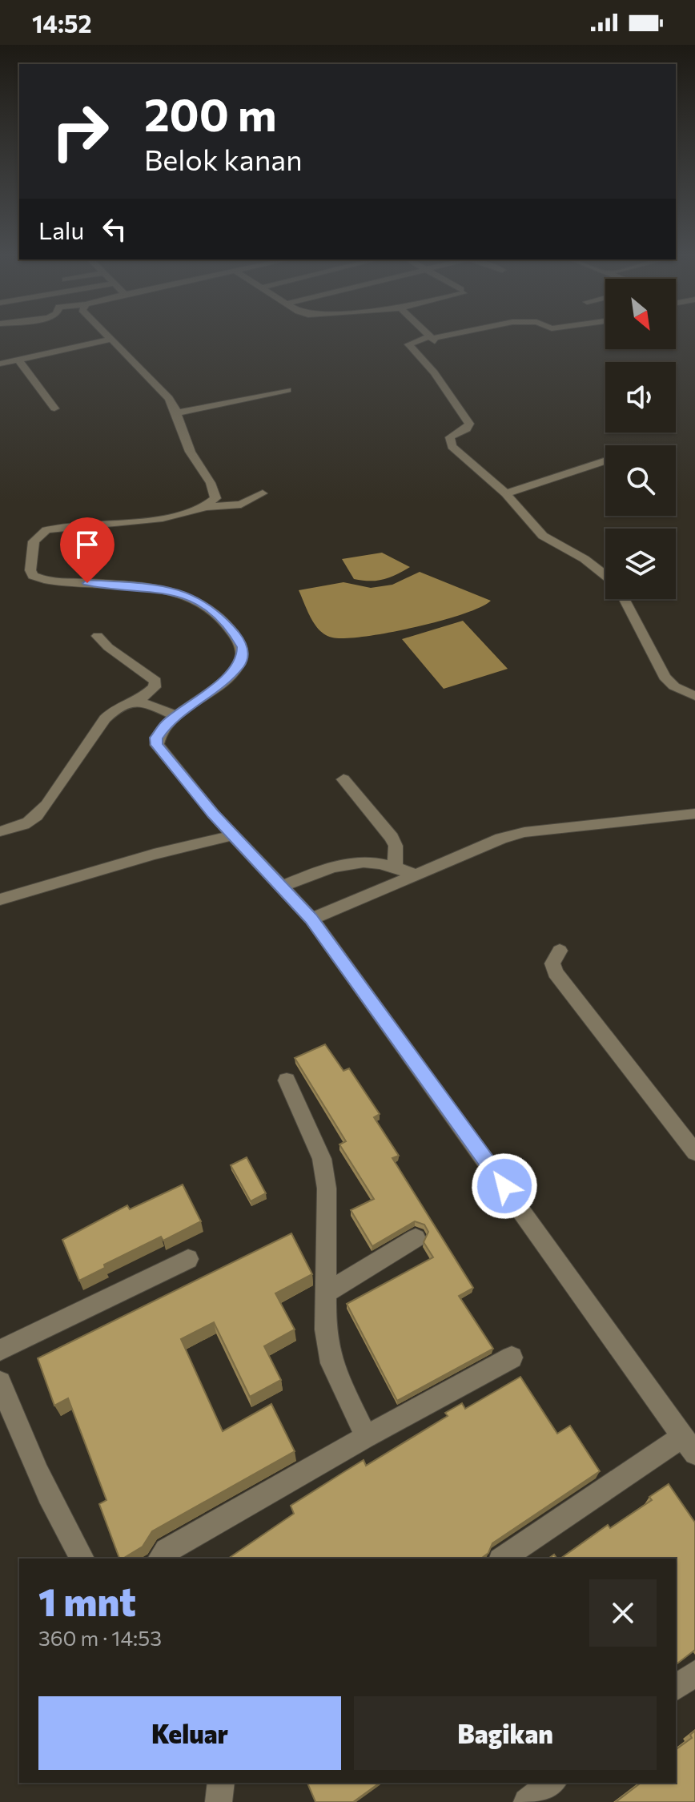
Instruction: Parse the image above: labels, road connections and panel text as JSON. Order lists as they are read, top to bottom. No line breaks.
{"north":"bottom right","page":{"status":"14:52","turn":["200 m","Belok kanan"],"then":"Lalu","heading":["1 mnt","360 m · 14:53"],"buttons":["Keluar","Bagikan"]}}
